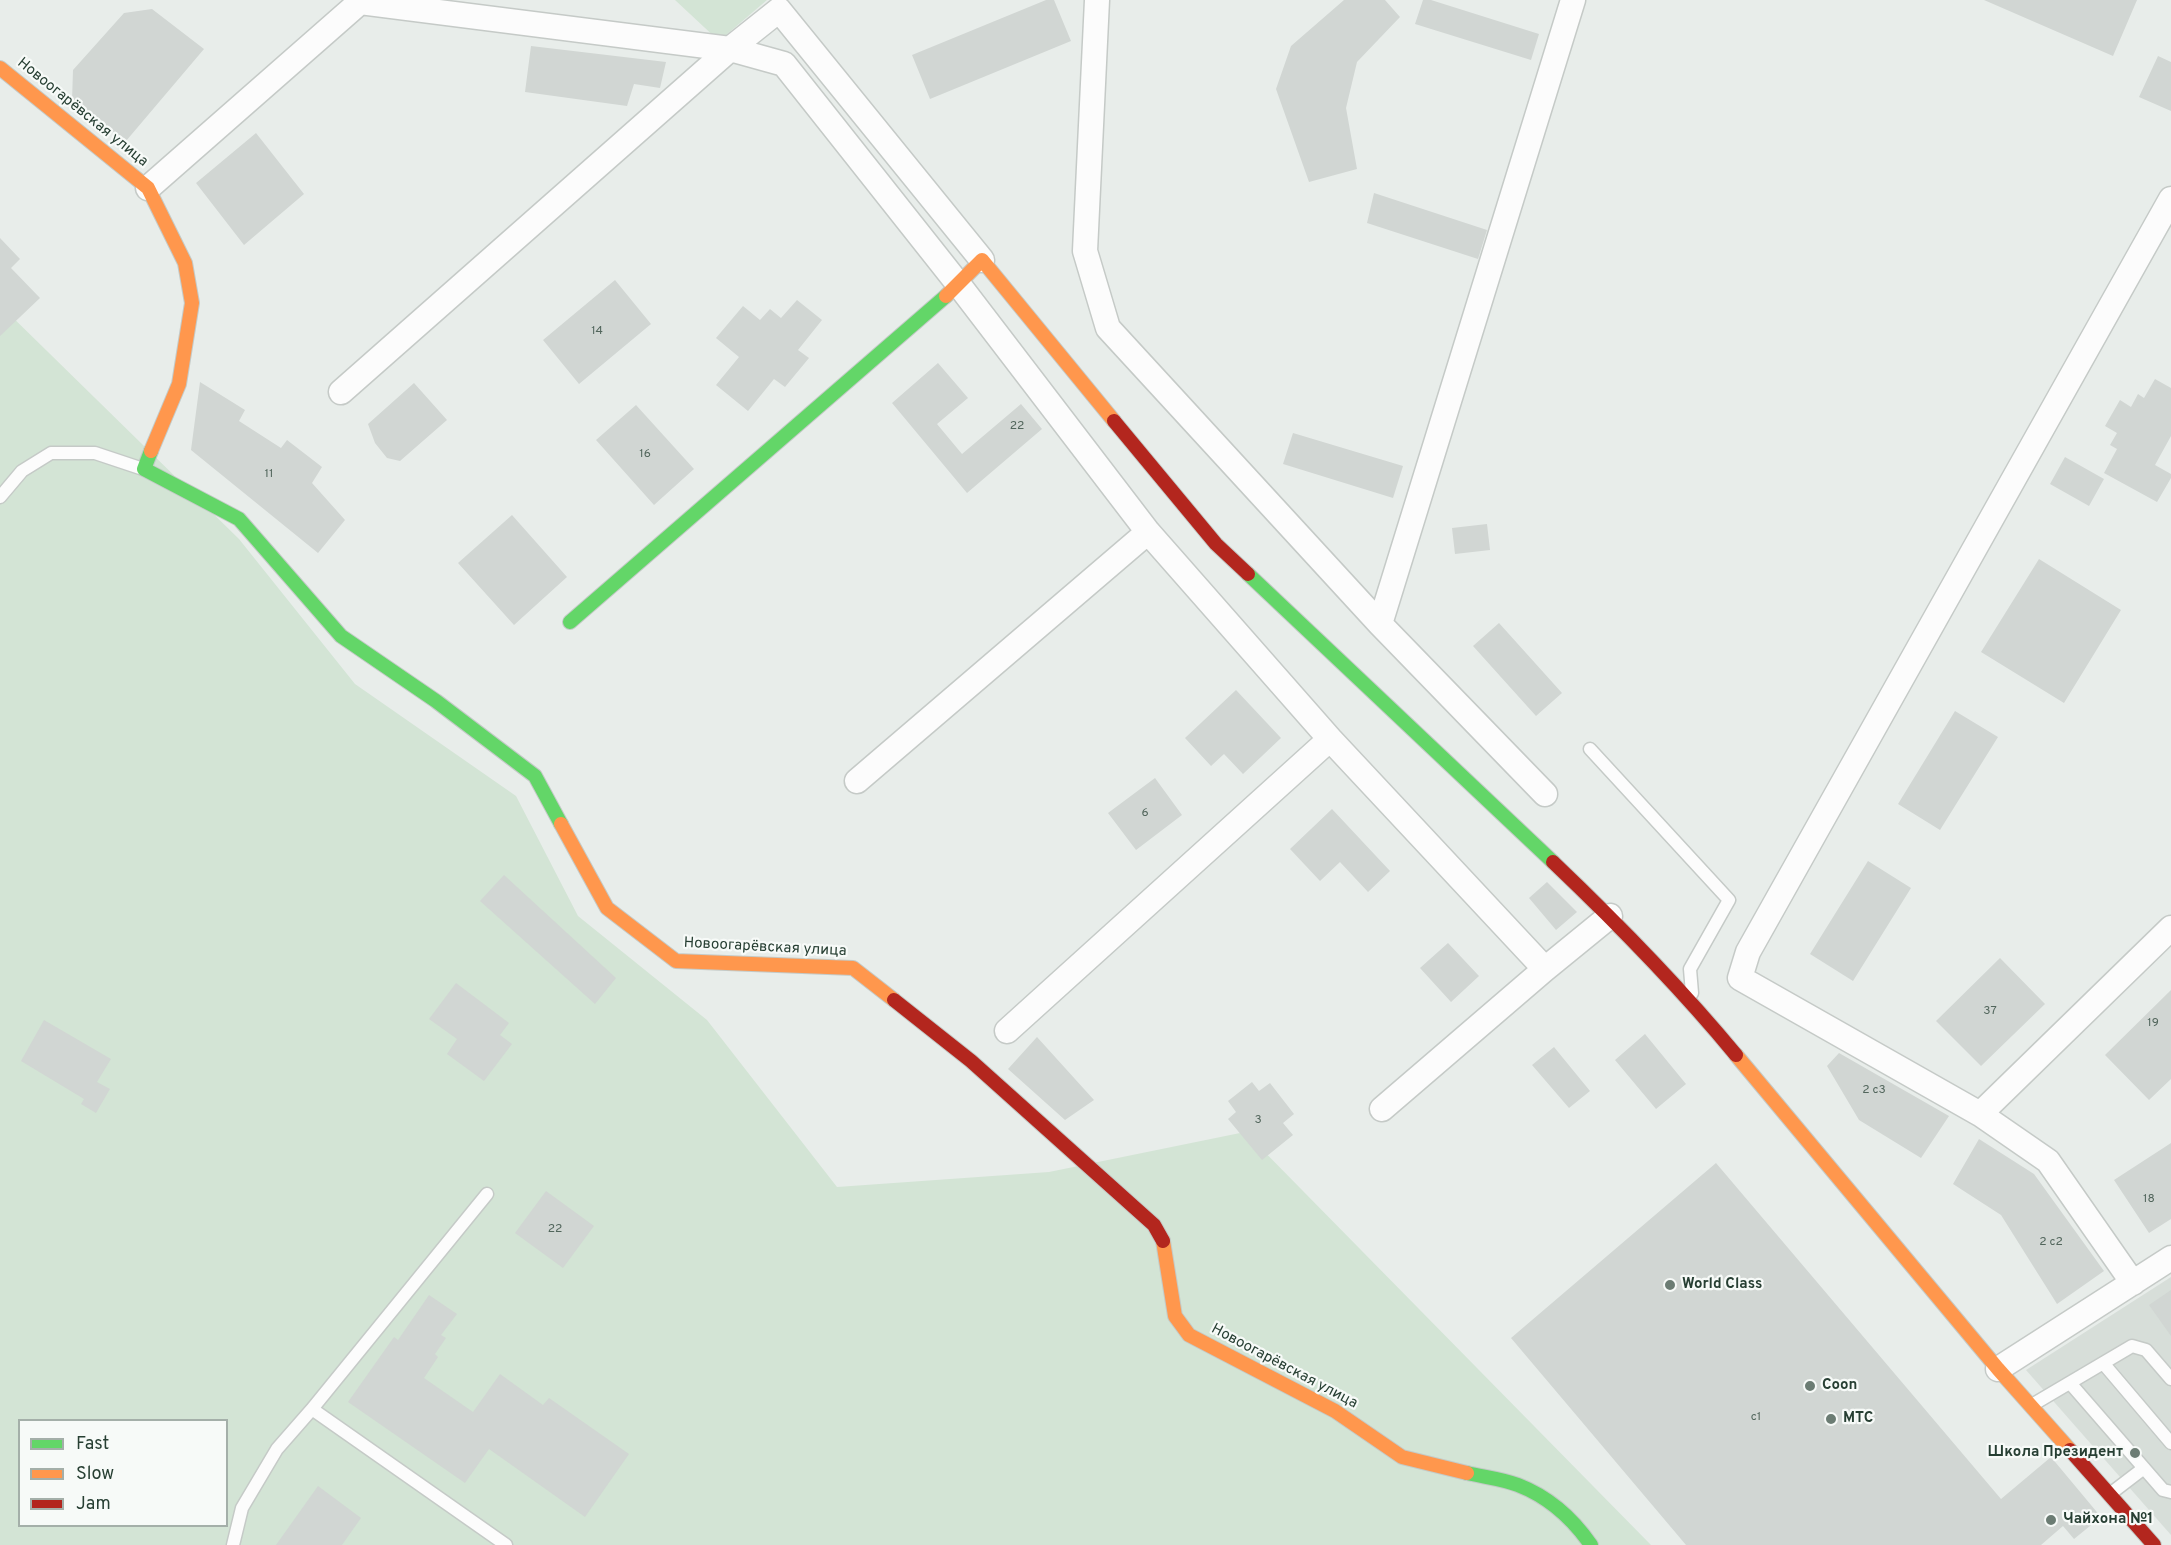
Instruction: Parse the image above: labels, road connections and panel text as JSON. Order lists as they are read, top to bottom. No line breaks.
{"streets":{"street":["Новоогарёвская улица"]},"places":["World Class","Coon","МТС","Школа Президент","Чайхона №1"],"house_numbers":["14","22","16","11","6","37","19","2 с3","3","18","22","2 с2","с1"],"legend":["Fast","Slow","Jam"]}
